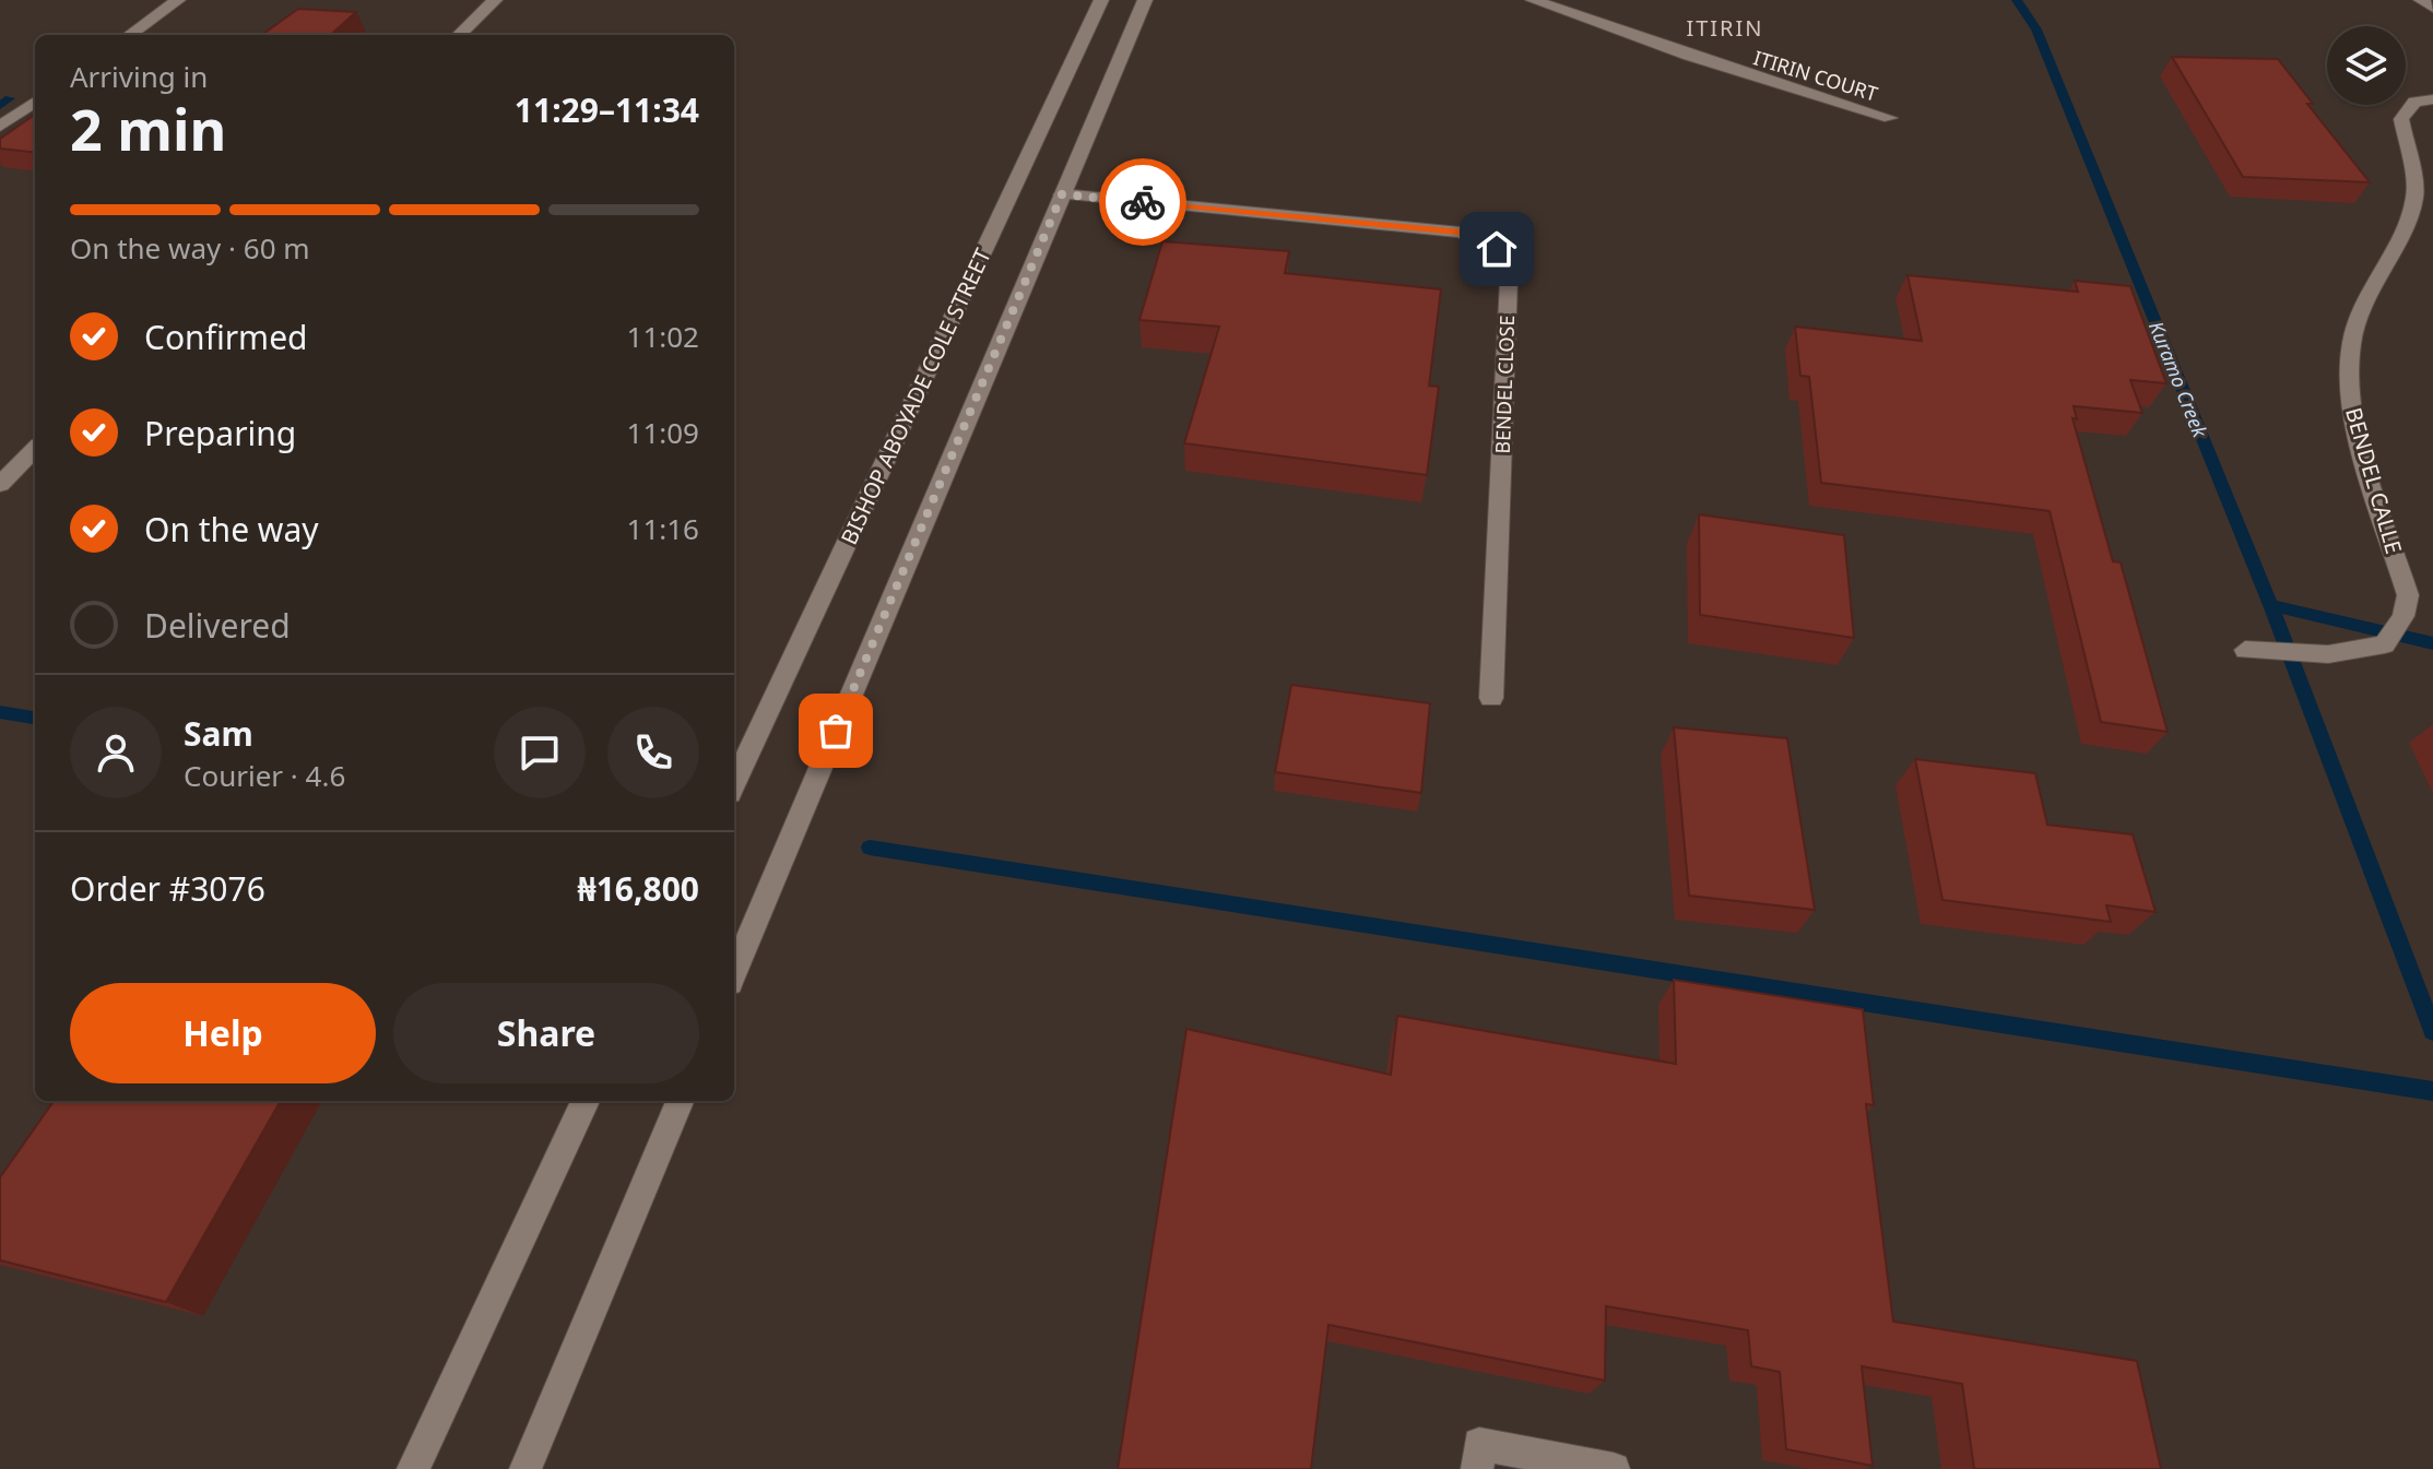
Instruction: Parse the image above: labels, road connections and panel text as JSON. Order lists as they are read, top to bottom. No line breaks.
{"streets":{"street":["ITIRIN COURT","BENDEL CLOSE","BISHOP ABOYADE COLE STREET","BENDEL CALLE"]},"districts":["ITIRIN"],"water":["Kuramo Creek"],"page":{"heading":["2 min","Arriving in","11:29–11:34"],"panel":["Sam","Courier · 4.6","Order #3076","₦16,800"],"bar":"On the way · 60 m","list":[["Confirmed","11:02"],["Preparing","11:09"],["On the way","11:16"],"Delivered"],"buttons":["Help","Share"]}}
